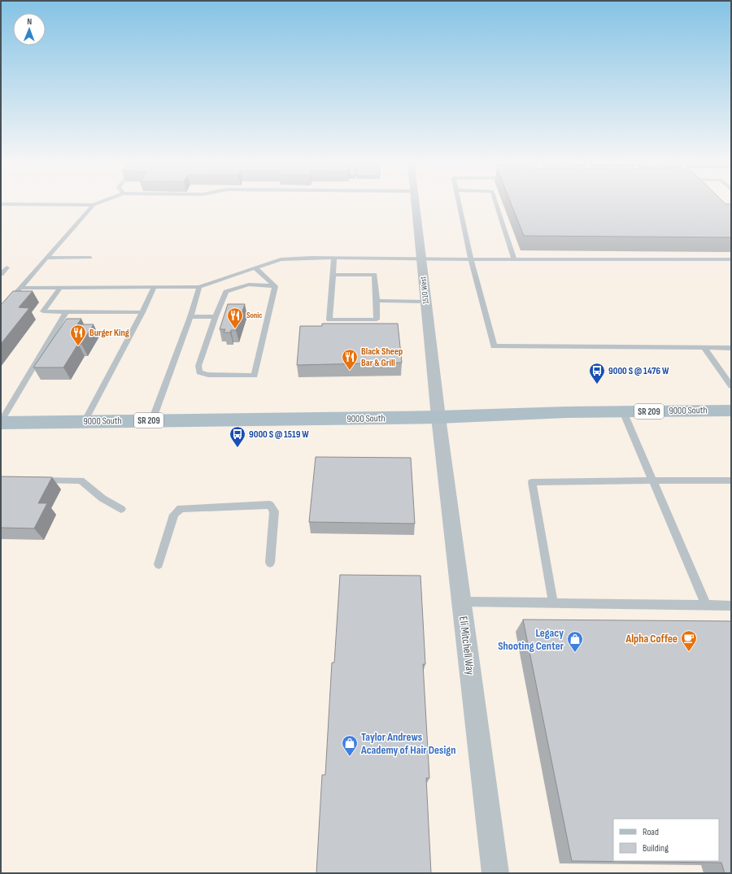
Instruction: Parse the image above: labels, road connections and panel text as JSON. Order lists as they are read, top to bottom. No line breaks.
{"streets":{"main road":["9000 South","SR 209"],"street":["1510 West","Eli Mitchell Way"]},"crossings":[["1510 West","9000 South"],["1510 West","Eli Mitchell Way"],["9000 South","Eli Mitchell Way"]],"places":{"restaurant":["Sonic","Burger King","Black Sheep Bar & Grill"],"bus stop":["9000 S @ 1476 W","9000 S @ 1519 W"],"cafe":["Alpha Coffee"],"shop":["Legacy Shooting Center","Taylor Andrews Academy of Hair Design"]},"legend":["Road","Building"],"north":"top"}
